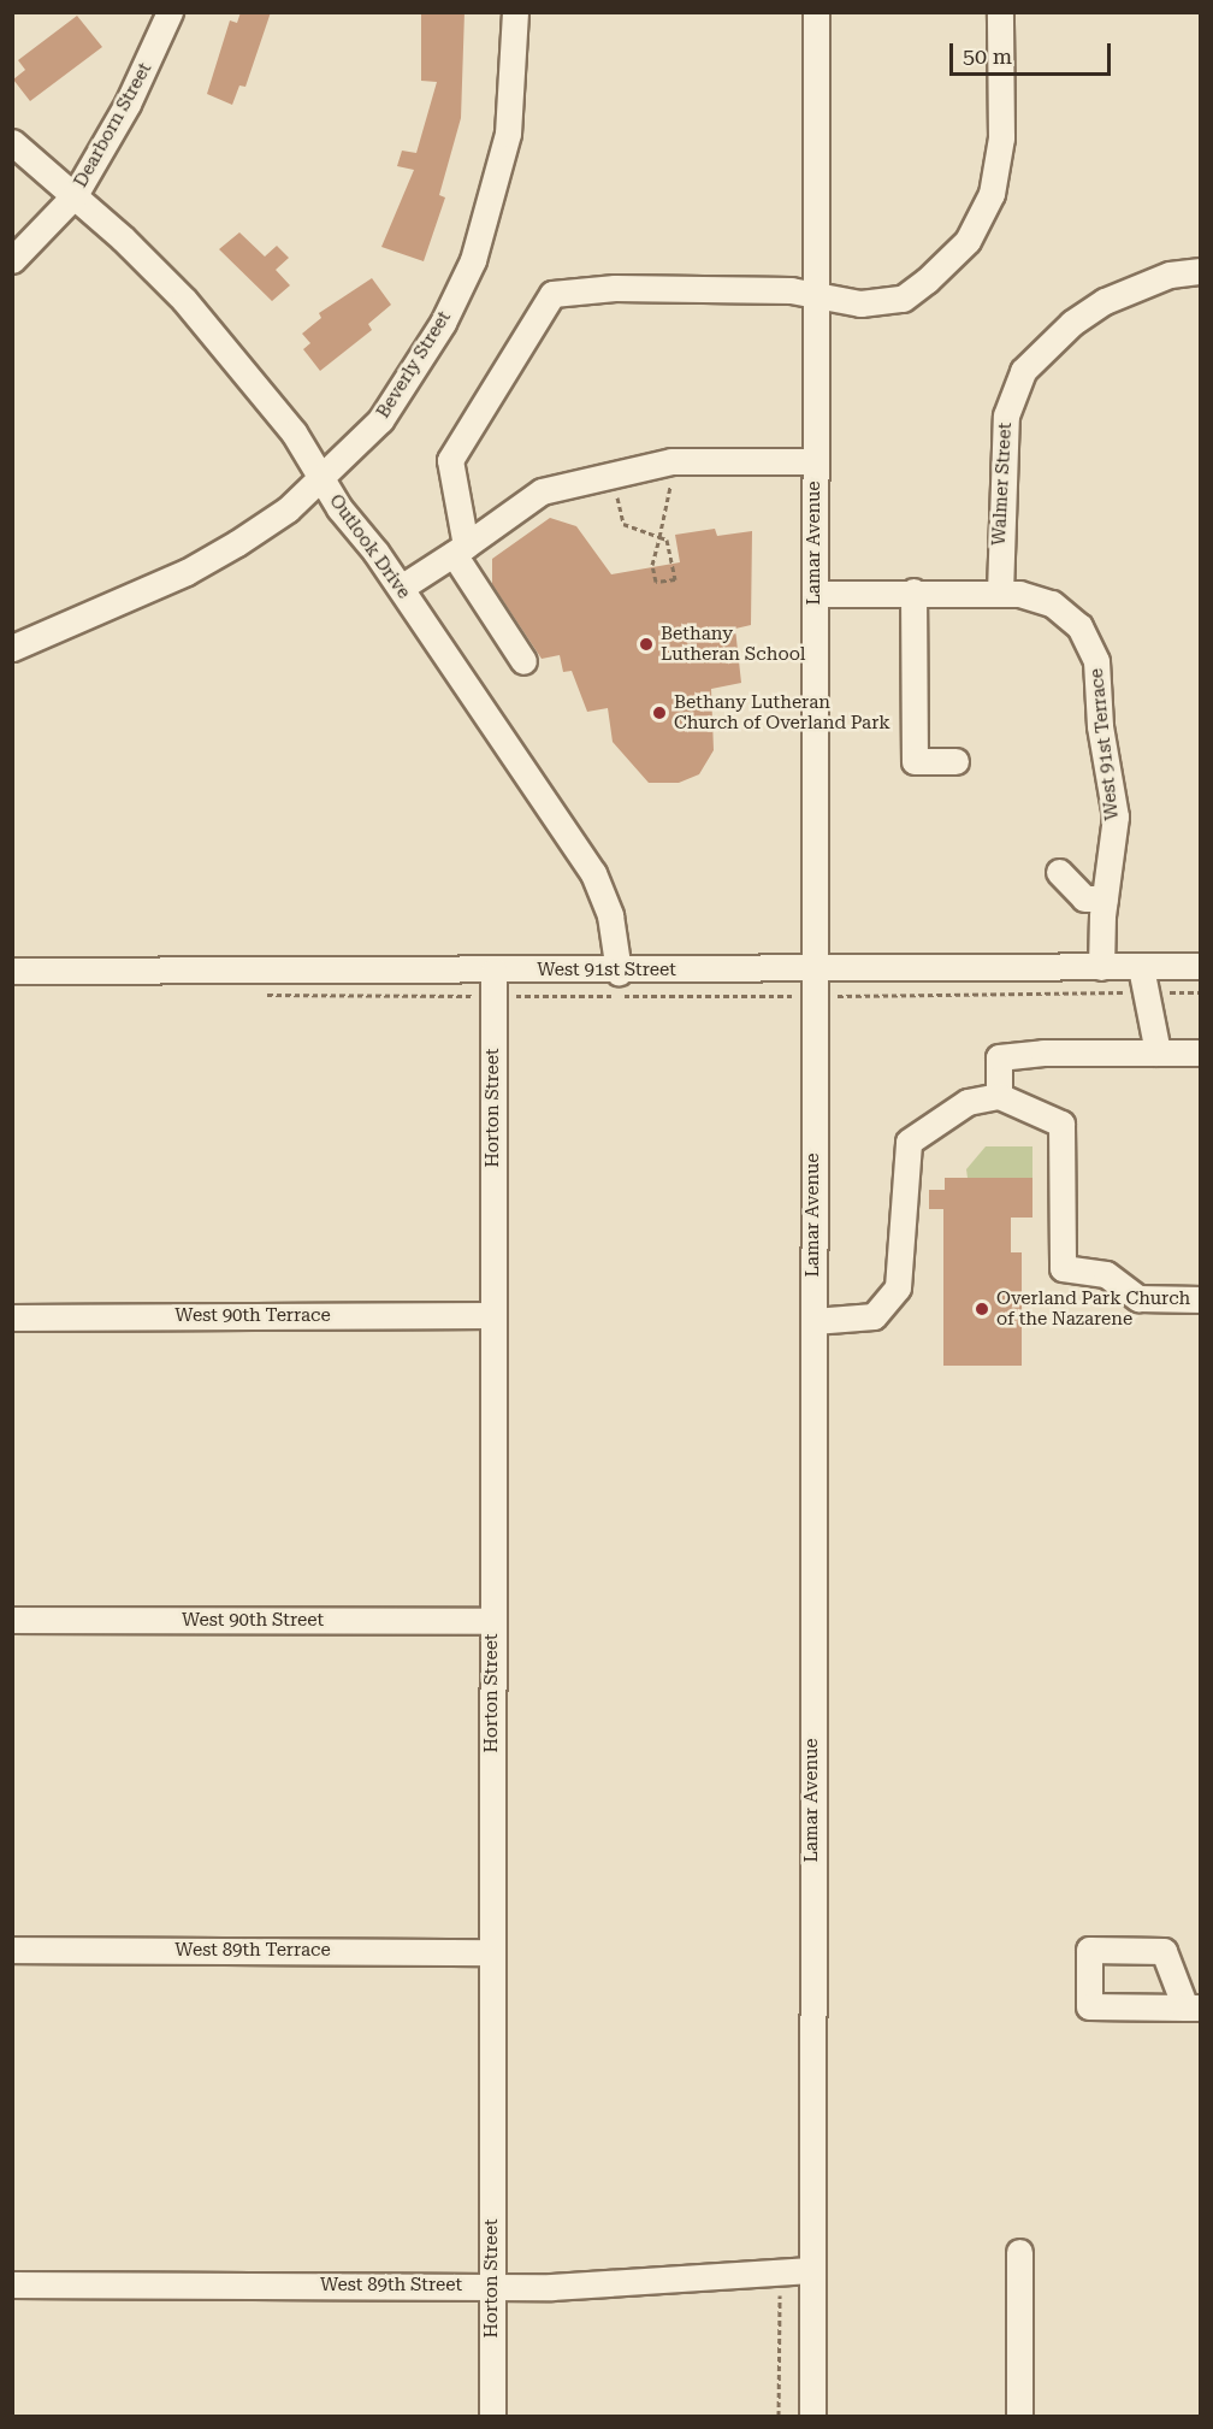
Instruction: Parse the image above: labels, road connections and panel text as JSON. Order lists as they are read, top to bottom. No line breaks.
{"streets":{"street":["Dearborn Street","Beverly Street","Walmer Street","Lamar Avenue","Outlook Drive","West 91st Terrace","West 91st Street","Horton Street","West 90th Terrace","West 90th Street","West 89th Terrace","West 89th Street"]},"crossings":[["Dearborn Street","Outlook Drive"],["Beverly Street","Outlook Drive"],["Walmer Street","West 91st Terrace"],["Lamar Avenue","West 91st Terrace"],["Lamar Avenue","West 91st Street"],["Lamar Avenue","West 89th Street"],["Outlook Drive","West 91st Street"],["West 91st Terrace","West 91st Street"],["West 91st Street","Horton Street"],["Horton Street","West 90th Terrace"],["Horton Street","West 90th Street"],["Horton Street","West 89th Terrace"],["Horton Street","West 89th Street"]],"places":["Bethany Lutheran School","Bethany Lutheran Church of Overland Park","Overland Park Church of the Nazarene"],"scale_bar":"50 m"}
